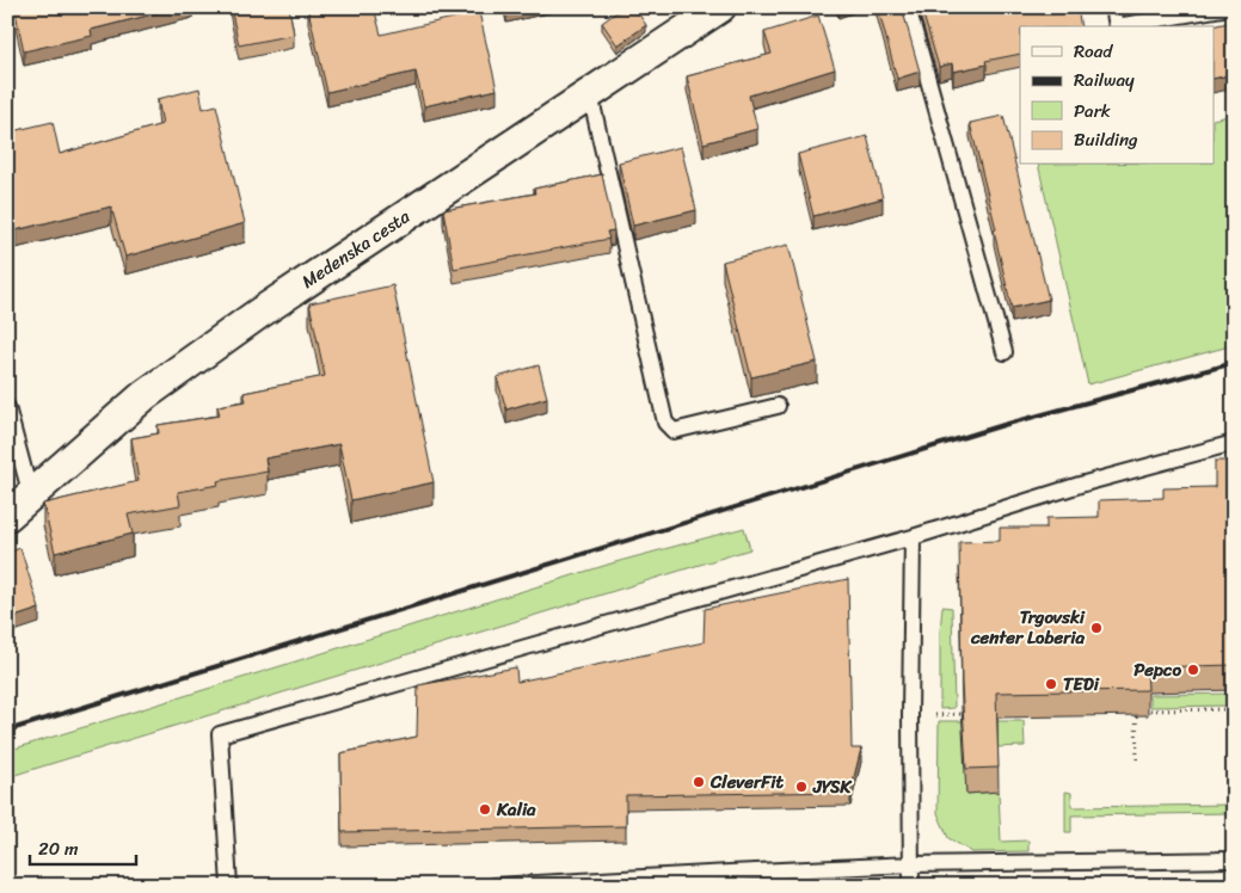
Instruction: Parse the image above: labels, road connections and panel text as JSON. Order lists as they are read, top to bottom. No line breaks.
{"streets":{"street":["Medenska cesta"]},"places":["Trgovski center Loberia","Pepco","TEDi","CleverFit","JYSK","Kalia"],"legend":["Road","Railway","Park","Building"],"scale_bar":"20 m"}
